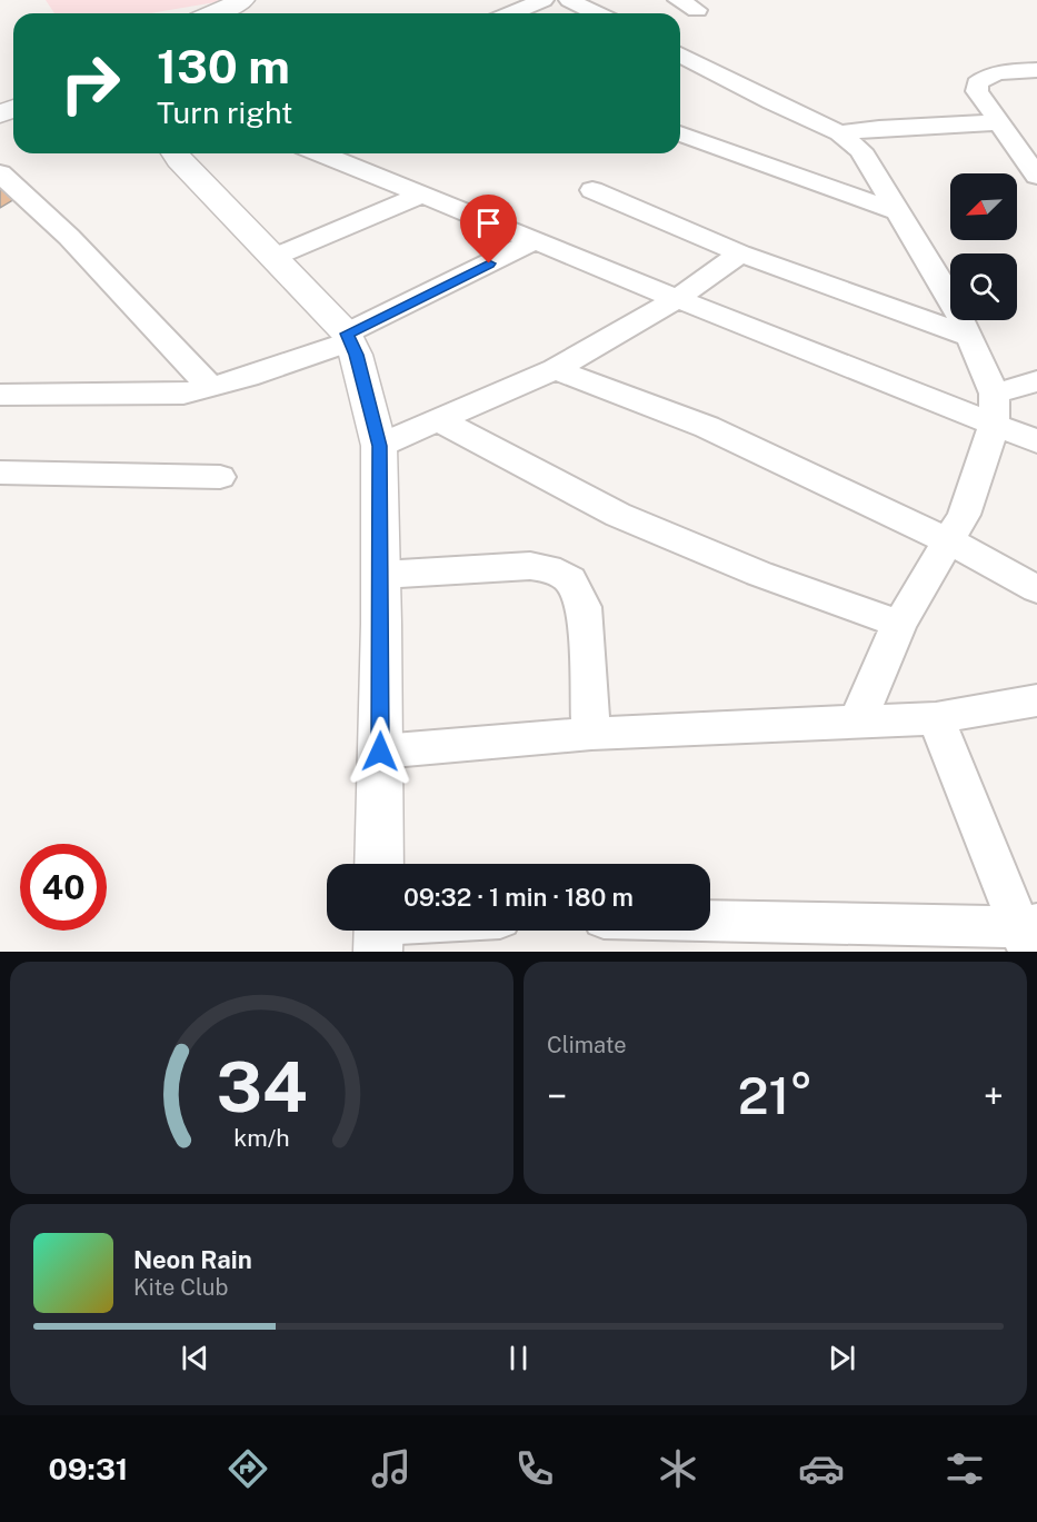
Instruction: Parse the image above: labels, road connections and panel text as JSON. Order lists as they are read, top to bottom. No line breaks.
{"north":"bottom left","page":{"turn":["130 m","Turn right"],"limit":"40","trip":"09:32 · 1 min · 180 m","tile":"Climate","heat":["−","21°","+"],"song":["Neon Rain","Kite Club"],"tabs":"09:31","gauge":["34","km/h"]}}
